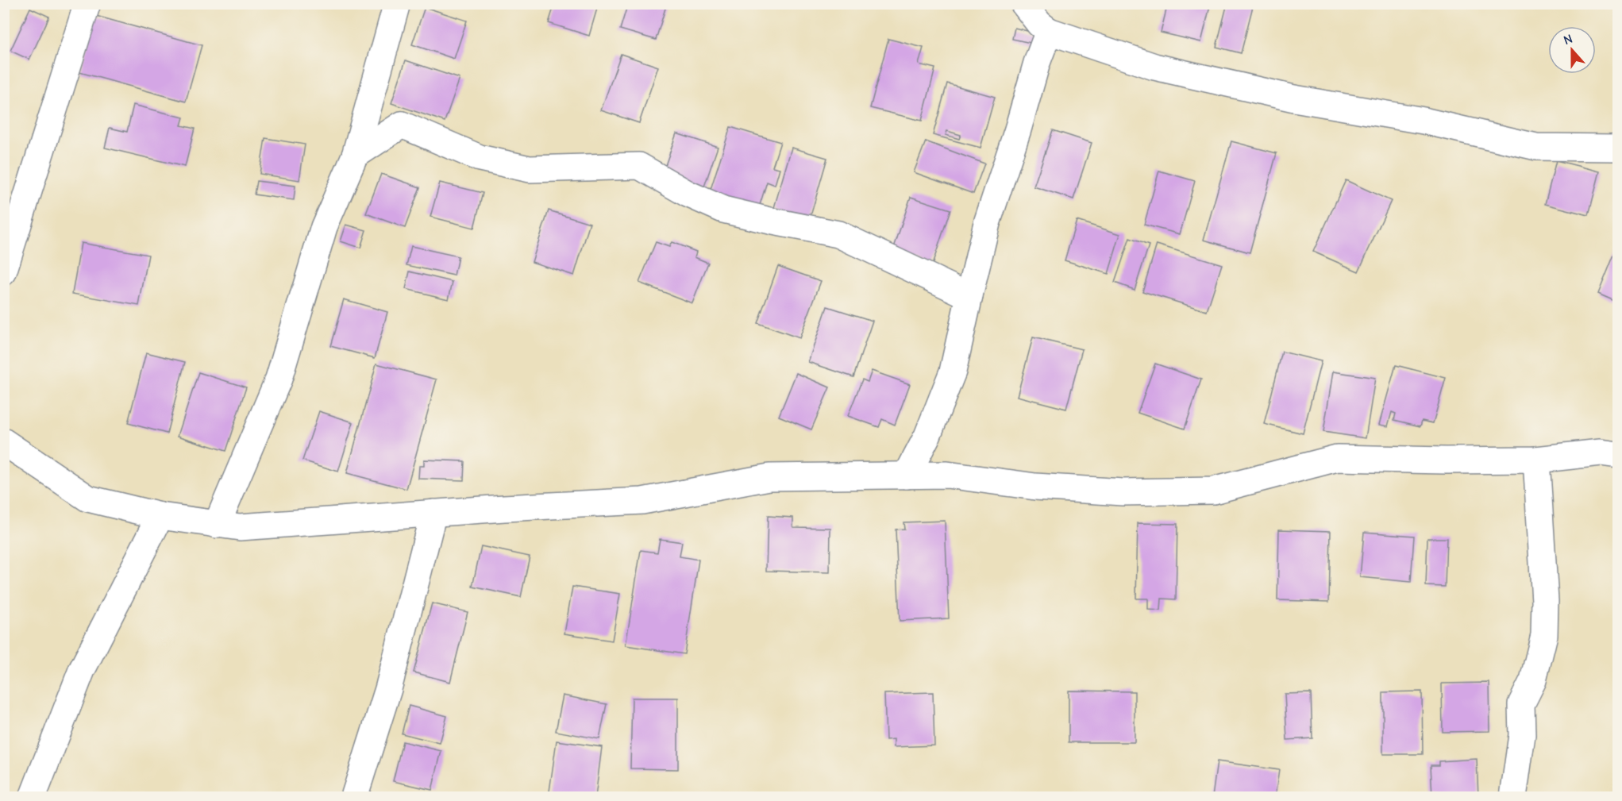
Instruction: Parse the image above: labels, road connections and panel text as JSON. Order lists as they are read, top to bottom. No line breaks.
{"north":"top"}
